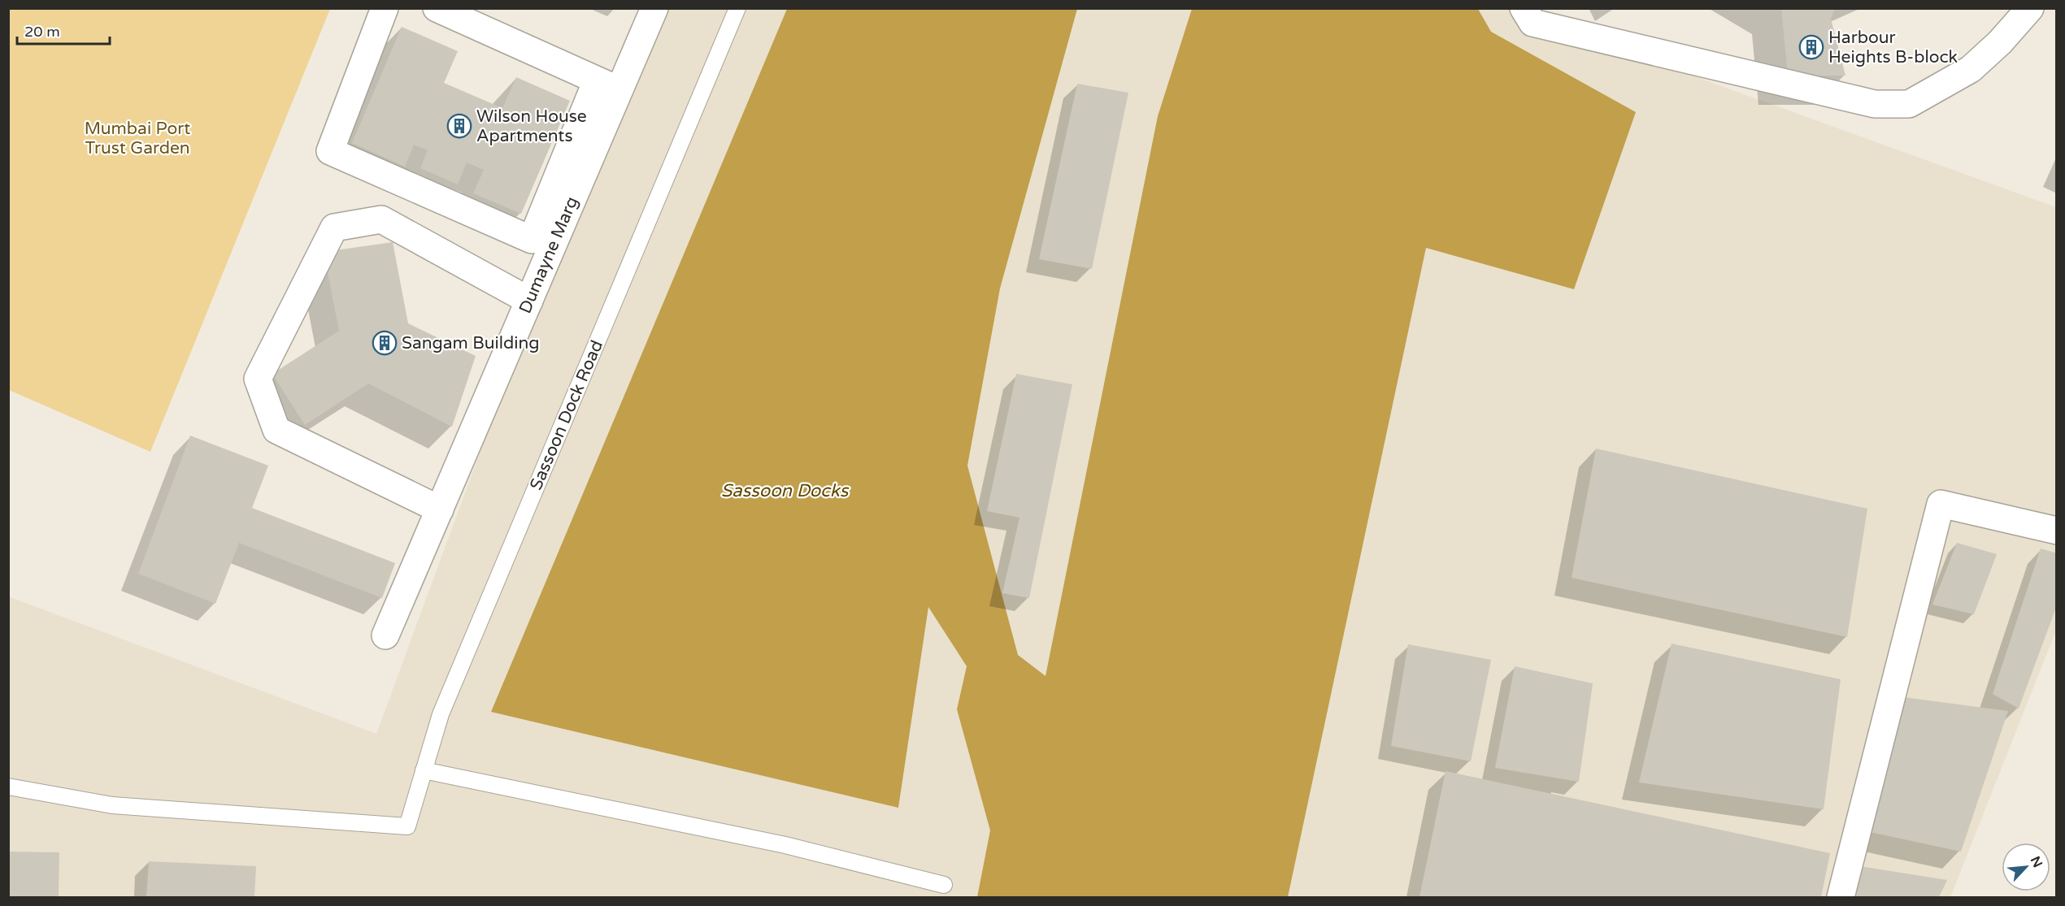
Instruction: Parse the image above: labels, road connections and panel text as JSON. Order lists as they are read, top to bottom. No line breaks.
{"streets":{"street":["Dumayne Marg"],"lane":["Sassoon Dock Road"]},"water":["Sassoon Docks"],"parks":["Mumbai Port Trust Garden"],"places":{"building":["Harbour Heights B-block","Wilson House Apartments","Sangam Building"]},"scale_bar":"20 m","north":"top right"}
